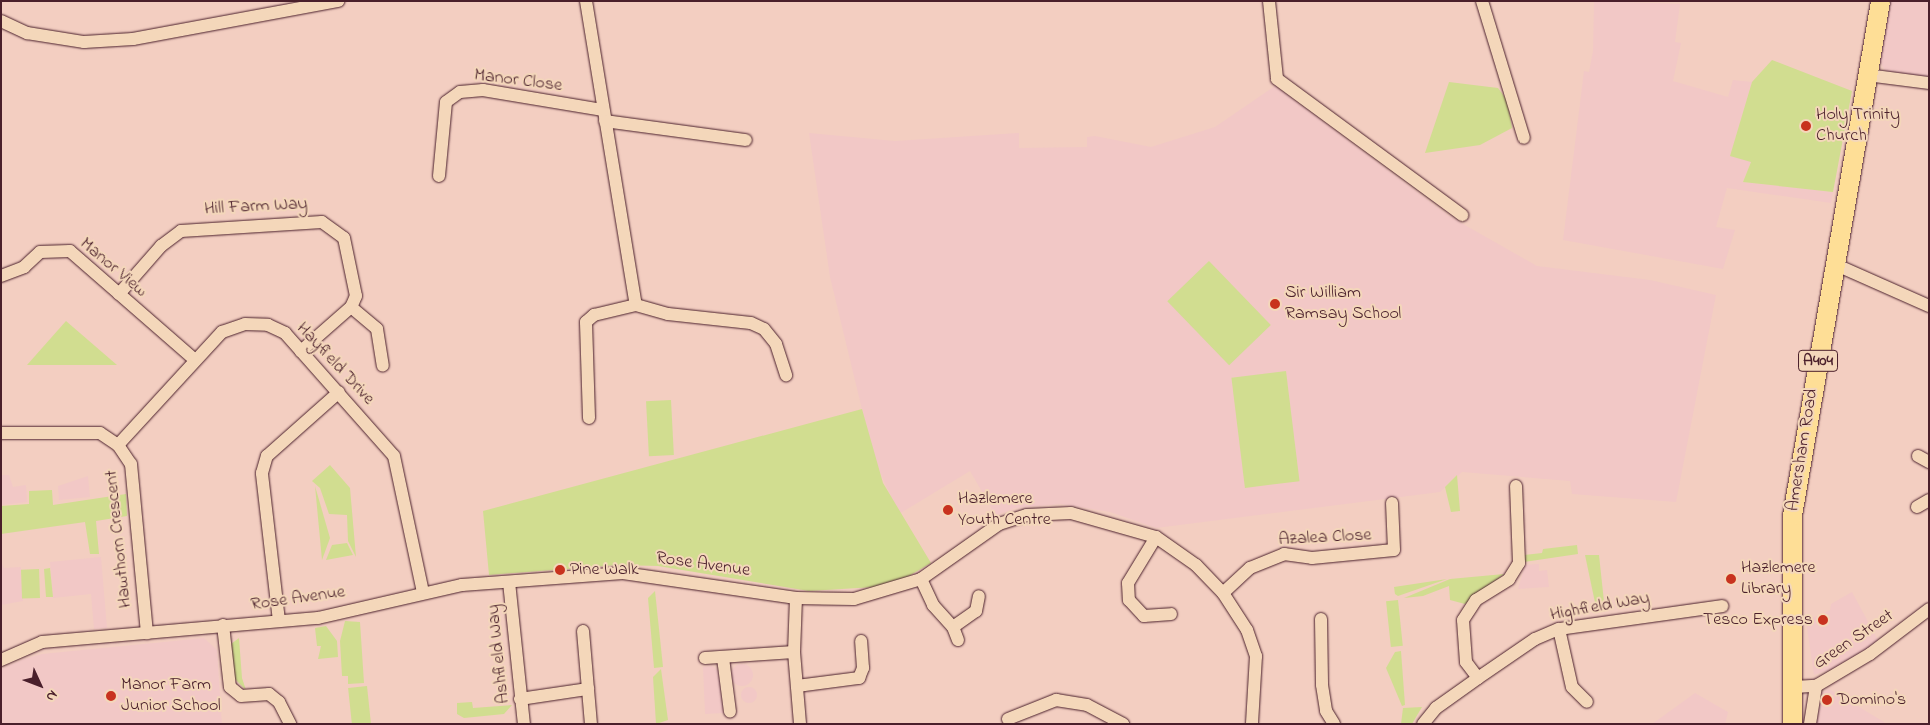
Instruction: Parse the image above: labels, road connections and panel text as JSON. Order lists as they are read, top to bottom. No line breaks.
{"streets":{"main road":["A404","Amersham Road"],"street":["Manor Close","Hill Farm Way","Manor View","Hayfield Drive","Azalea Close","Hawthorn Crescent","Rose Avenue","Highfield Way","Green Street","Ashfield Way"]},"crossings":[["Hill Farm Way","Manor View"],["Manor View","Hayfield Drive"],["Hayfield Drive","Hawthorn Crescent"],["Hayfield Drive","Rose Avenue"],["Amersham Road","Green Street"],["Azalea Close","Rose Avenue"],["Hawthorn Crescent","Rose Avenue"],["Rose Avenue","Ashfield Way"]],"places":["Holy Trinity Church","Sir William Ramsay School","Hazlemere Youth Centre","Pine Walk","Hazlemere Library","Tesco Express","Manor Farm Junior School","Domino's"],"north":"bottom right"}
